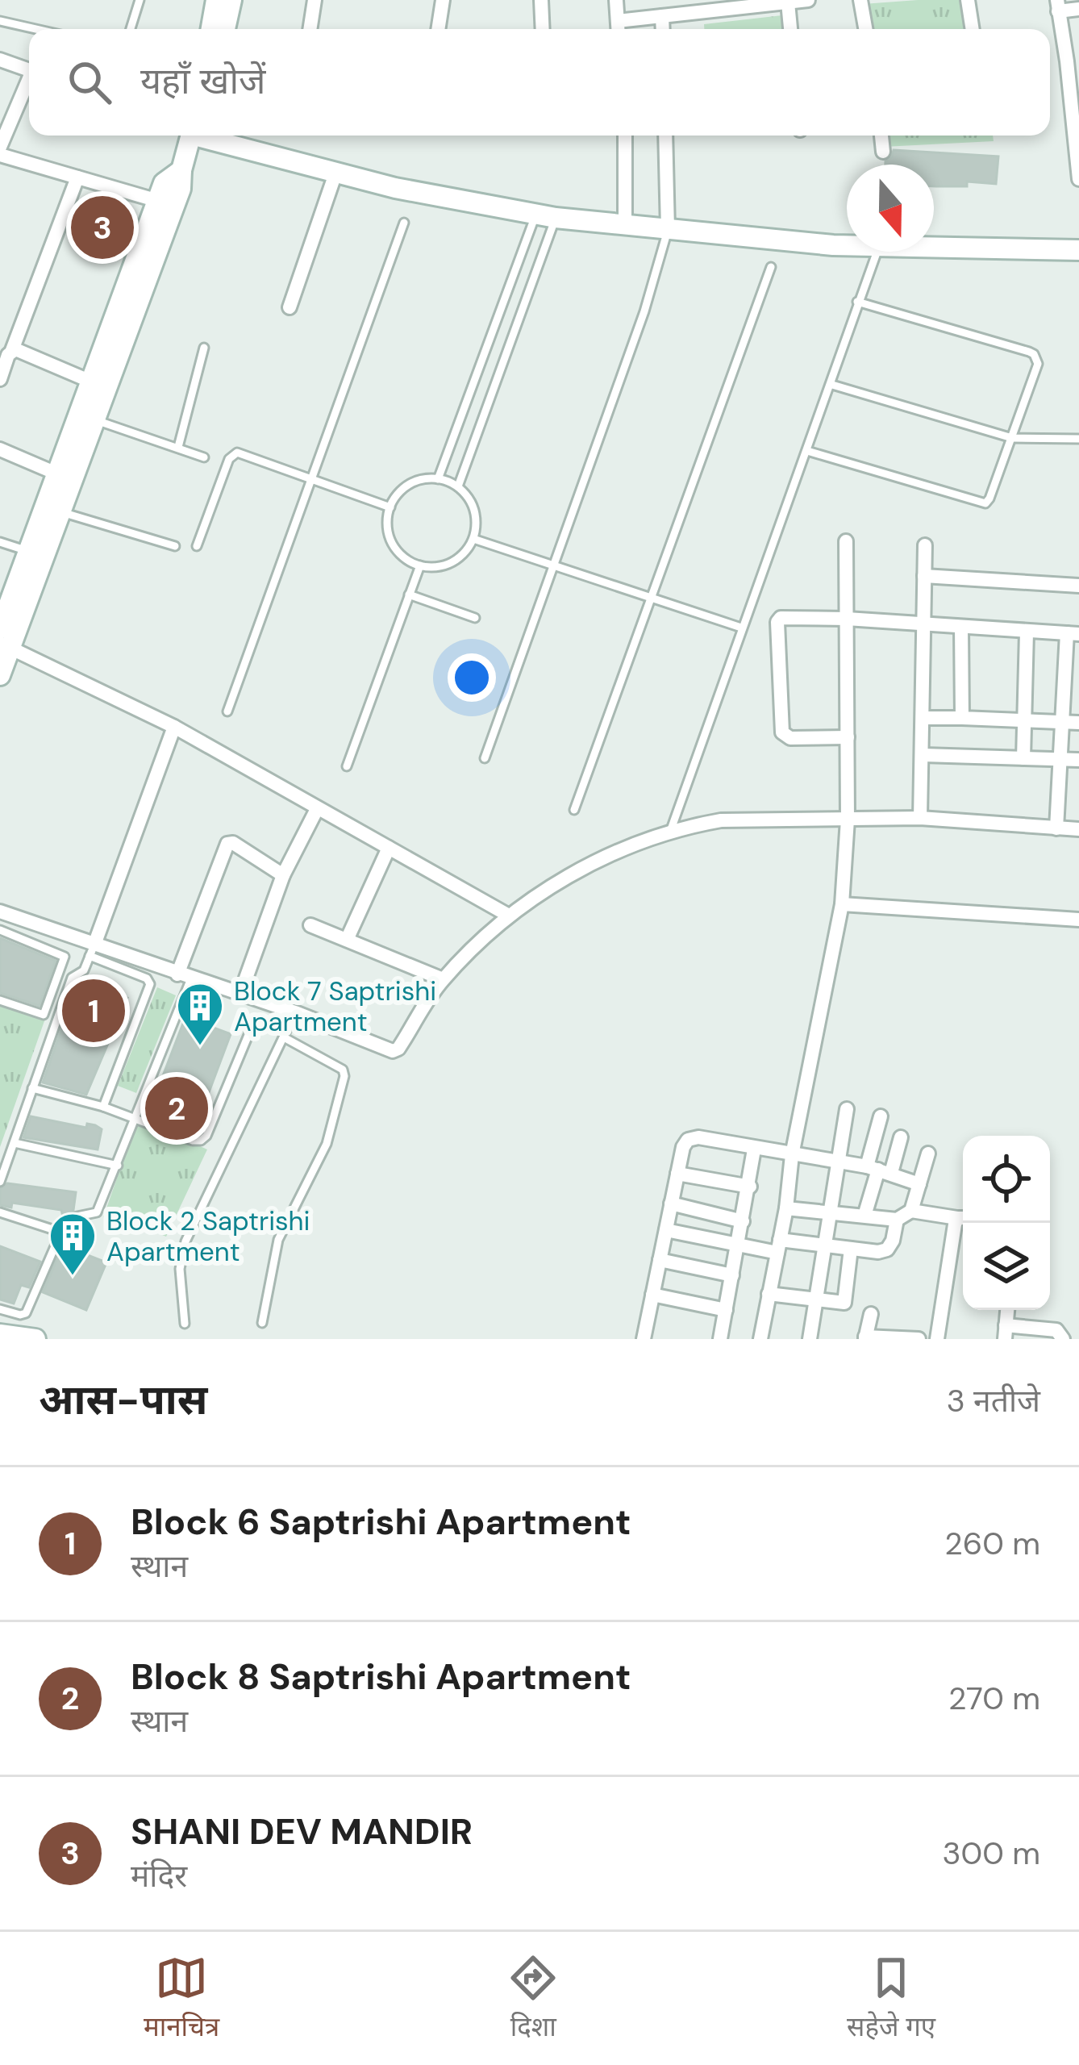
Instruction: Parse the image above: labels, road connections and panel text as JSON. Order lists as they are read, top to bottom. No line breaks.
{"places":{"building":["Block 7 Saptrishi Apartment","Block 2 Saptrishi Apartment"]},"north":"bottom","page":{"search":"यहाँ खोजें","pins":["3","1","2"],"heading":["आस-पास","3 नतीजे"],"list":[{"mark":"1","name":"Block 6 Saptrishi Apartment","note":"स्थान","value":"260 m"},{"mark":"2","name":"Block 8 Saptrishi Apartment","note":"स्थान","value":"270 m"},{"mark":"3","name":"SHANI DEV MANDIR","note":"मंदिर","value":"300 m"}],"nav":["मानचित्र","दिशा","सहेजे गए"]}}
